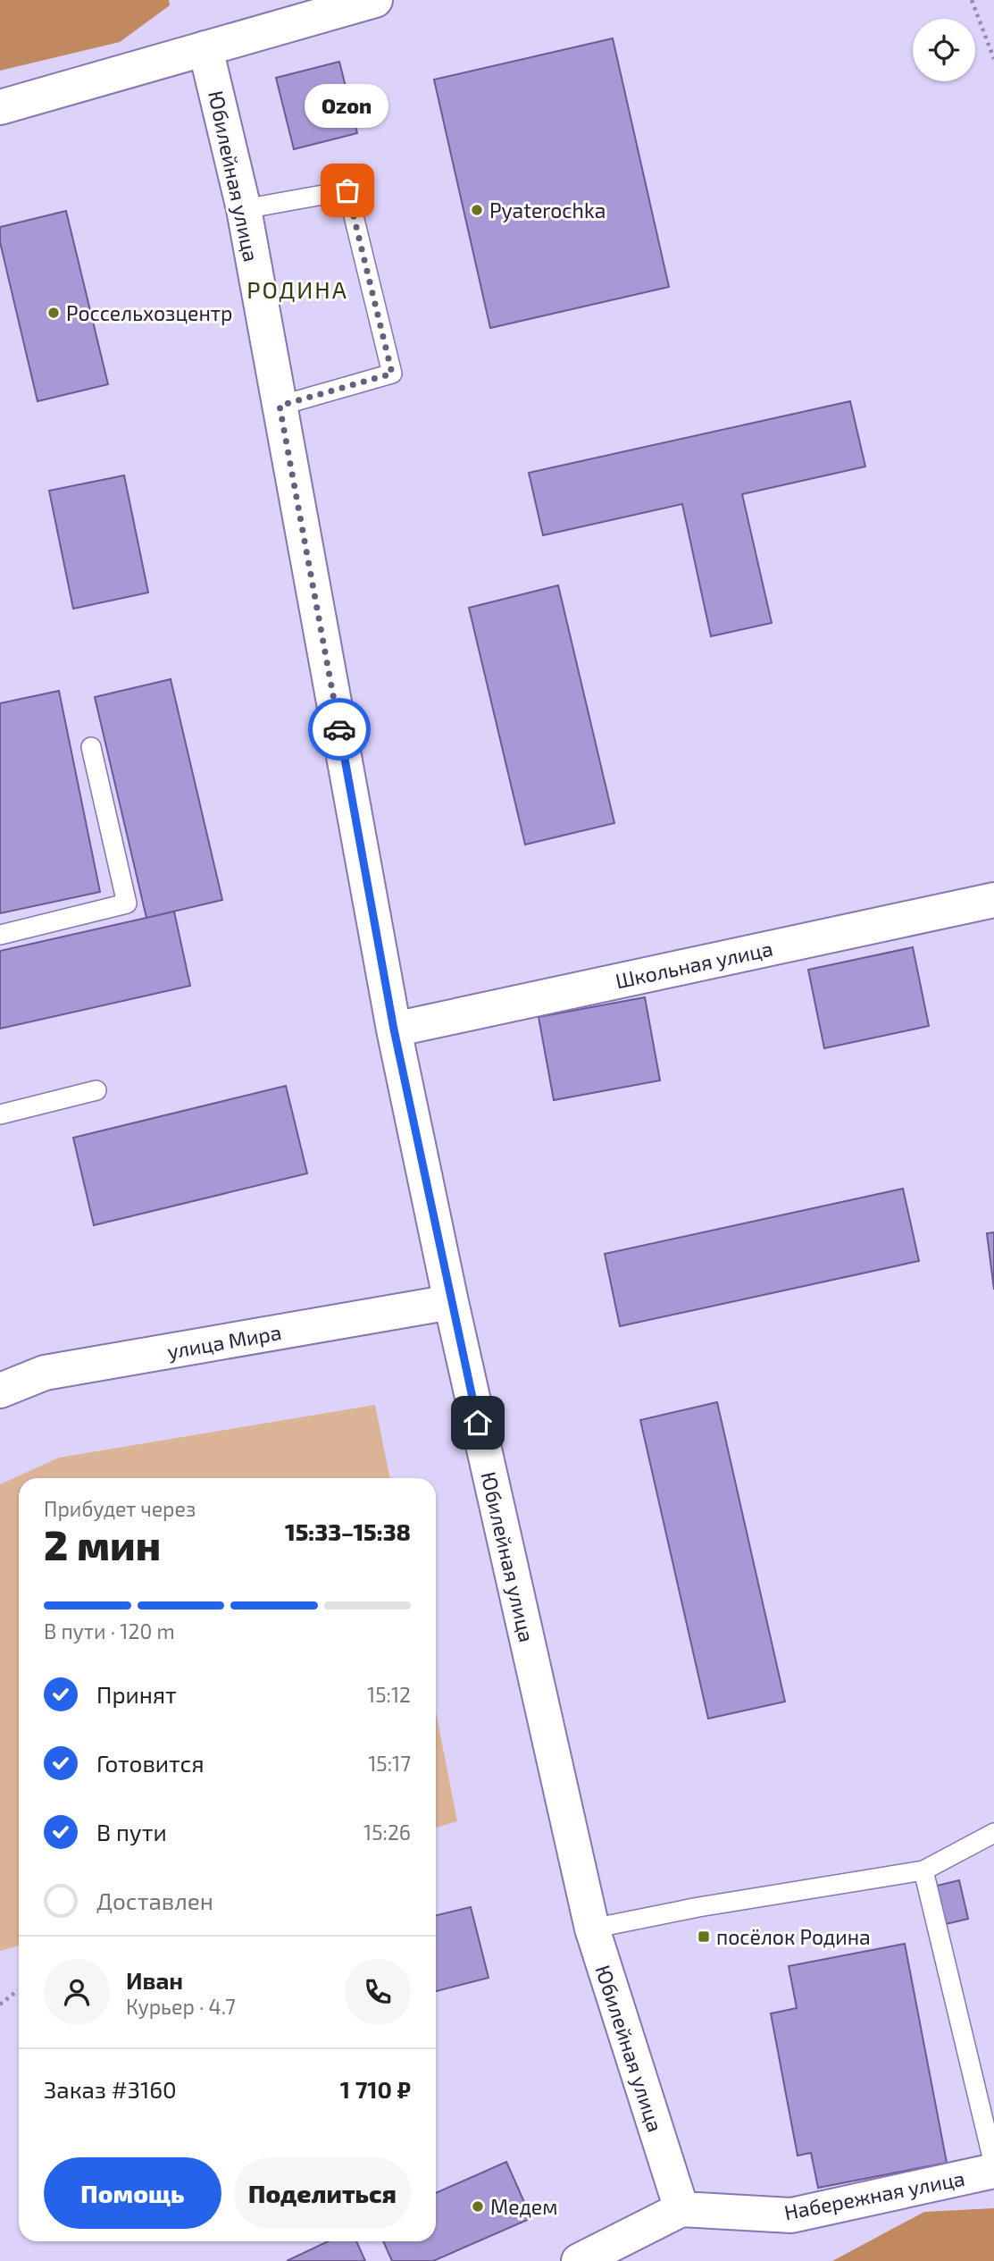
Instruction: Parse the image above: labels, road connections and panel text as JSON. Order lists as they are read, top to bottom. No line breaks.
{"streets":{"street":["Юбилейная улица","Школьная улица","улица Мира","Набережная улица"]},"crossings":[["Юбилейная улица","Школьная улица"],["Юбилейная улица","улица Мира"],["Юбилейная улица","Набережная улица"]],"districts":["РОДИНА"],"places":{"other":["Ozon","Pyaterochka","Россельхозцентр","Медем"],"transit":["посёлок Родина"]},"page":{"bubble":"Ozon","heading":["2 мин","Прибудет через","15:33–15:38"],"panel":["Иван","Курьер · 4.7","Заказ #3160","1 710 ₽"],"bar":"В пути · 120 m","list":[["Принят","15:12"],["Готовится","15:17"],["В пути","15:26"],"Доставлен"],"buttons":["Помощь","Поделиться"]}}
